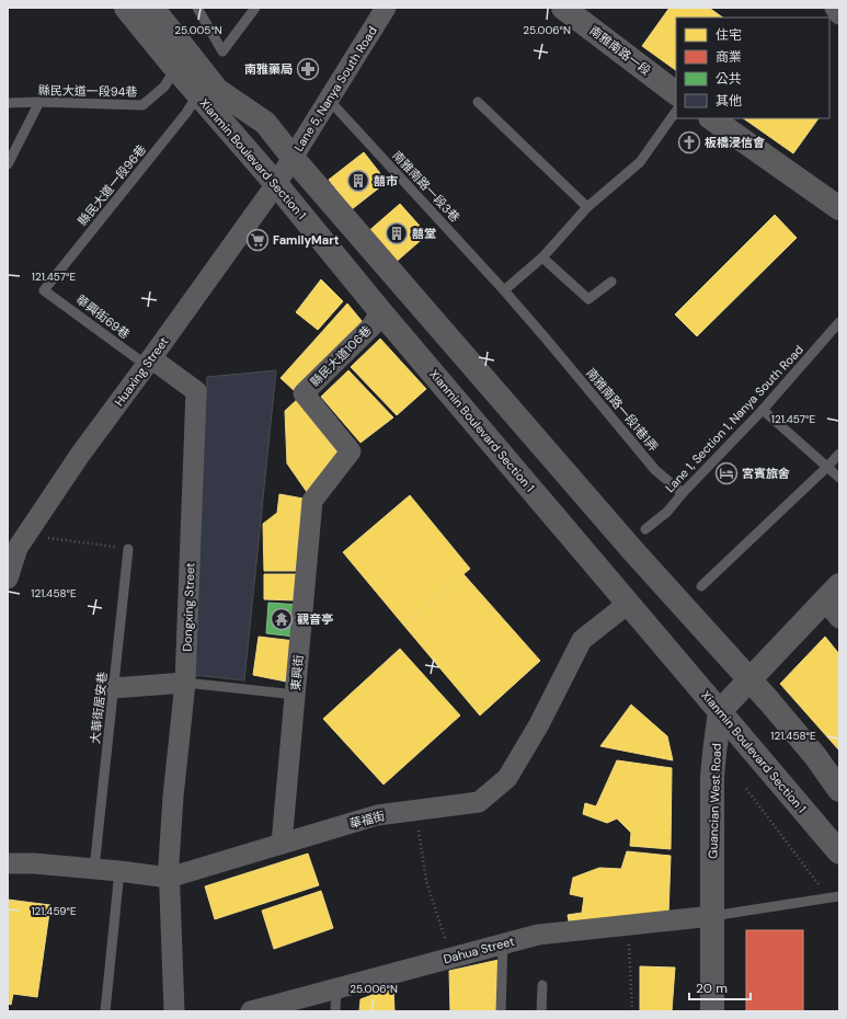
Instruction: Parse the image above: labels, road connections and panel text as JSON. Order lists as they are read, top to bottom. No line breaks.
{"streets":{"main road":["南雅南路一段","Xianmin Boulevard Section 1","Guancian West Road"],"street":["Lane 5, Nanya South Road","縣民大道106巷","Huaxing Street","Dongxing Street","東興街","華福街","Dahua Street"],"lane":["縣民大道一段94巷","縣民大道一段96巷","南雅南路一段3巷","華興街69巷","南雅南路一段1巷1弄","Lane 1, Section 1, Nanya South Road","大華街居安巷"]},"crossings":[["Lane 5, Nanya South Road","Xianmin Boulevard Section 1"],["Lane 5, Nanya South Road","南雅南路一段3巷"],["Lane 5, Nanya South Road","Huaxing Street"],["縣民大道一段94巷","Xianmin Boulevard Section 1"],["Xianmin Boulevard Section 1","縣民大道一段96巷"],["Xianmin Boulevard Section 1","縣民大道106巷"],["Xianmin Boulevard Section 1","Huaxing Street"],["Xianmin Boulevard Section 1","Guancian West Road"],["Xianmin Boulevard Section 1","華福街"],["縣民大道一段96巷","華興街69巷"],["南雅南路一段3巷","南雅南路一段1巷1弄"],["華興街69巷","Huaxing Street"],["華興街69巷","Dongxing Street"],["縣民大道106巷","東興街"],["Huaxing Street","Dongxing Street"],["南雅南路一段1巷1弄","Lane 1, Section 1, Nanya South Road"],["Dongxing Street","華福街"],["東興街","華福街"],["大華街居安巷","華福街"],["Guancian West Road","Dahua Street"]],"places":{"pharmacy":["南雅藥局"],"church":["板橋浸信會"],"building":["囍市","囍堂"],"supermarket":["FamilyMart"],"hotel":["宮賓旅舍"],"temple":["觀音亭"]},"legend":["住宅","商業","公共","其他"],"scale_bar":"20 m","coordinates":["25.005°N","25.006°N","121.457°E","121.458°E","121.459°E"]}
